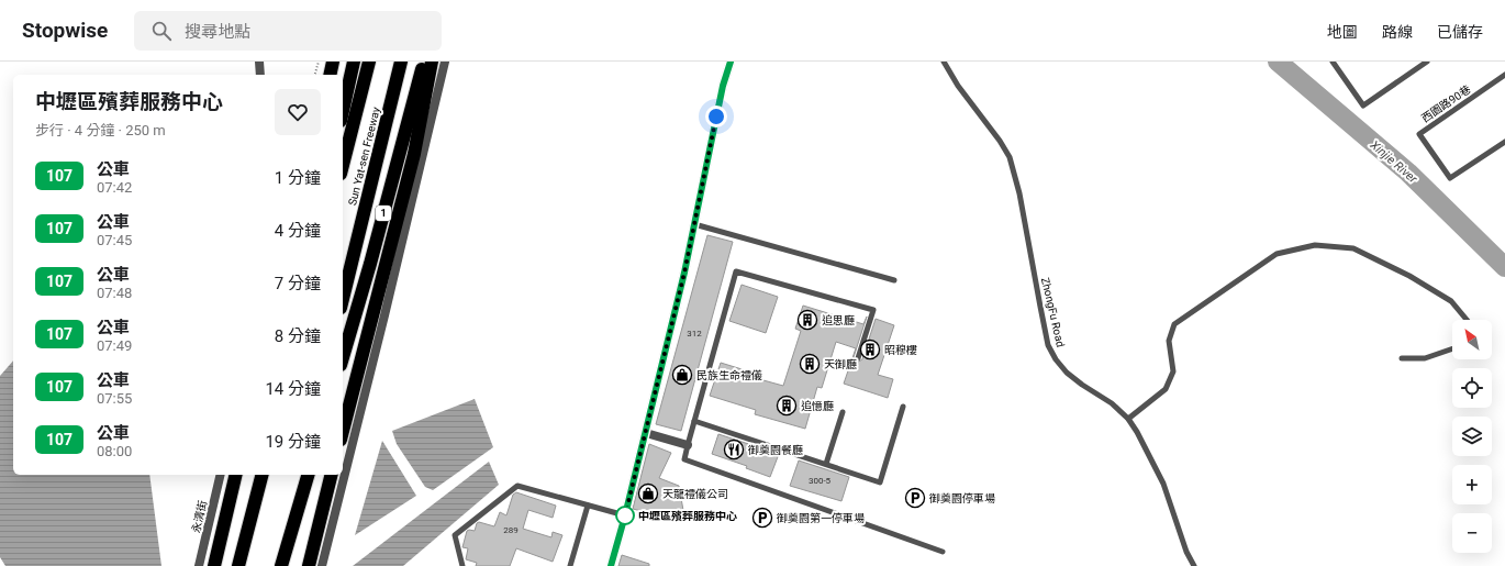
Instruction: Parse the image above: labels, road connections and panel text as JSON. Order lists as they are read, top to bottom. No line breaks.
{"streets":{"highway":["Sun Yat-sen Freeway","1"],"street":["永清街"],"lane":["西園路90巷","ZhongFu Road"]},"water":["Xinjie River"],"places":{"building":["追思廳","昭穆樓","天御廳","追憶廳"],"shop":["民族生命禮儀","天龍禮儀公司"],"restaurant":["御奠園餐廳"],"parking":["御奠園停車場","御奠園第一停車場"],"other":["中壢區殯葬服務中心"]},"lines":["bus line 107"],"house_numbers":["312","300-5","289"],"north":"top left","page":{"header":"Stopwise","search":"搜尋地點","nav":["地圖","路線","已儲存"],"heading":["中壢區殯葬服務中心","步行 · 4 分鐘 · 250 m"],"list":[{"mark":"107","name":"公車","note":"07:42","value":"1 分鐘"},{"mark":"107","name":"公車","note":"07:45","value":"4 分鐘"},{"mark":"107","name":"公車","note":"07:48","value":"7 分鐘"},{"mark":"107","name":"公車","note":"07:49","value":"8 分鐘"},{"mark":"107","name":"公車","note":"07:55","value":"14 分鐘"},{"mark":"107","name":"公車","note":"08:00","value":"19 分鐘"}],"map_buttons":["+","−"]}}
